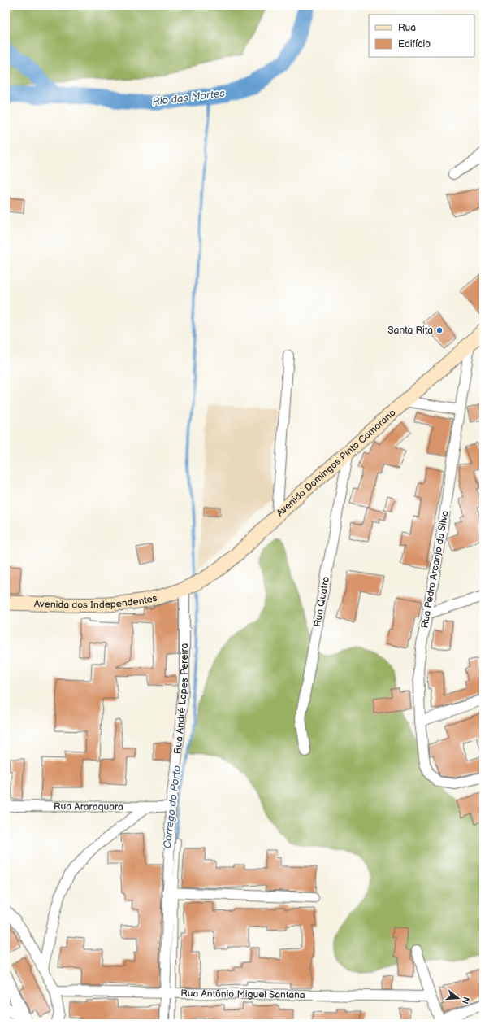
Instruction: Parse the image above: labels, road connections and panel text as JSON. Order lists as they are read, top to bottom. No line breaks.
{"streets":{"main road":["Avenida Domingos Pinto Camarano","Avenida dos Independentes"],"street":["Rua Pedro Arcanjo da Silva","Rua Quatro","Rua André Lopes Pereira","Rua Araraquara","Rua Antônio Miguel Santana"]},"crossings":[["Avenida Domingos Pinto Camarano","Rua Pedro Arcanjo da Silva"],["Avenida Domingos Pinto Camarano","Avenida dos Independentes"],["Avenida Domingos Pinto Camarano","Rua Quatro"],["Avenida Domingos Pinto Camarano","Rua André Lopes Pereira"],["Avenida dos Independentes","Rua André Lopes Pereira"],["Rua André Lopes Pereira","Rua Araraquara"],["Rua André Lopes Pereira","Rua Antônio Miguel Santana"]],"water":["Rio das Mortes","Corrego do Porto"],"places":["Santa Rita"],"legend":["Rua","Edifício"],"north":"right"}
